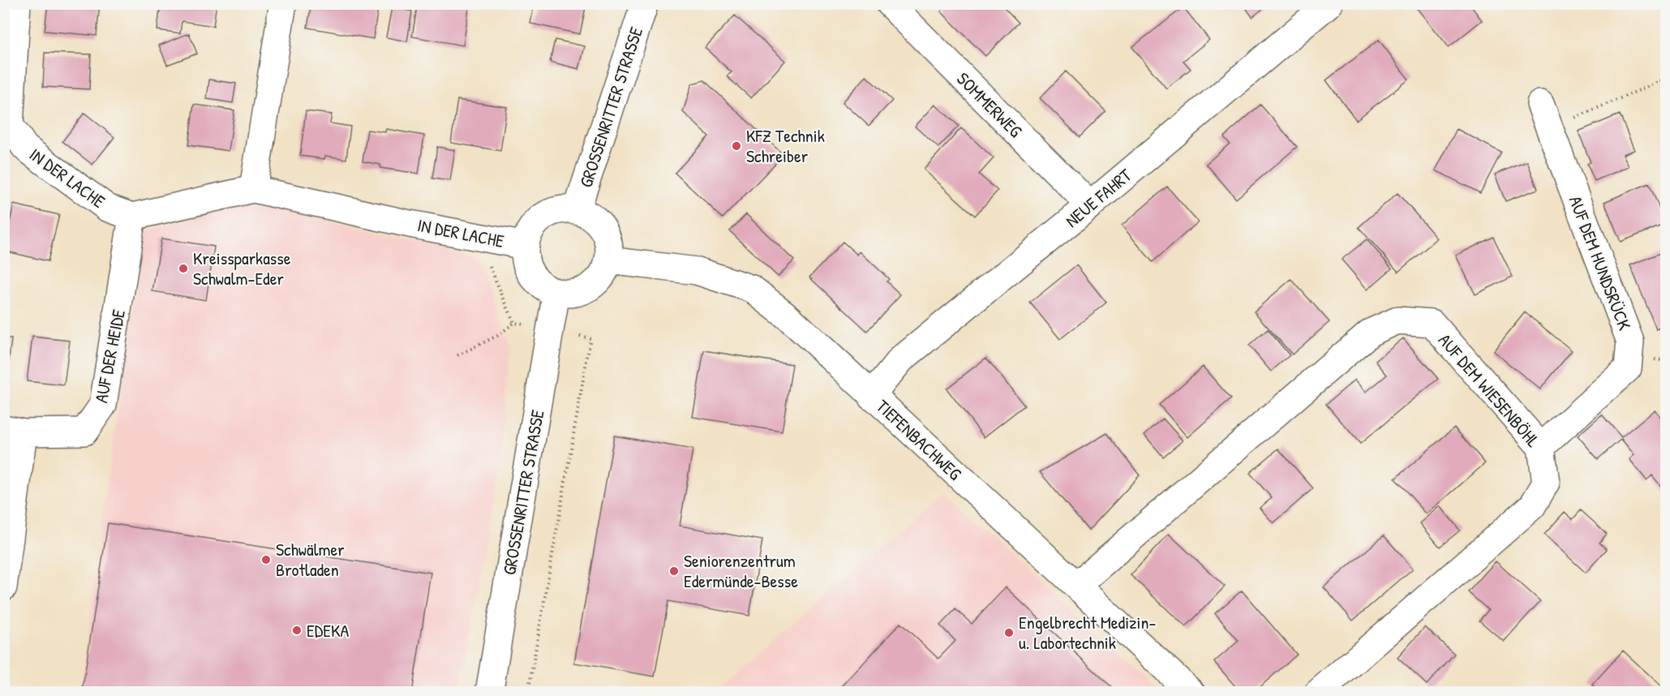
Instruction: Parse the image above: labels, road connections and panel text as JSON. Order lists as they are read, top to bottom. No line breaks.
{"streets":{"street":["SOMMERWEG","GROSSENRITTER STRASSE","IN DER LACHE","NEUE FAHRT","AUF DEM HUNDSRÜCK","AUF DER HEIDE","AUF DEM WIESENBÖHL","TIEFENBACHWEG"]},"crossings":[["SOMMERWEG","NEUE FAHRT"],["GROSSENRITTER STRASSE","IN DER LACHE"],["GROSSENRITTER STRASSE","TIEFENBACHWEG"],["IN DER LACHE","AUF DER HEIDE"],["IN DER LACHE","TIEFENBACHWEG"],["NEUE FAHRT","TIEFENBACHWEG"],["AUF DEM HUNDSRÜCK","AUF DEM WIESENBÖHL"],["AUF DEM WIESENBÖHL","TIEFENBACHWEG"]],"places":["KFZ Technik Schreiber","Kreissparkasse Schwalm-Eder","Schwälmer Brotladen","Seniorenzentrum Edermünde-Besse","EDEKA","Engelbrecht Medizin- u. Labortechnik"]}
